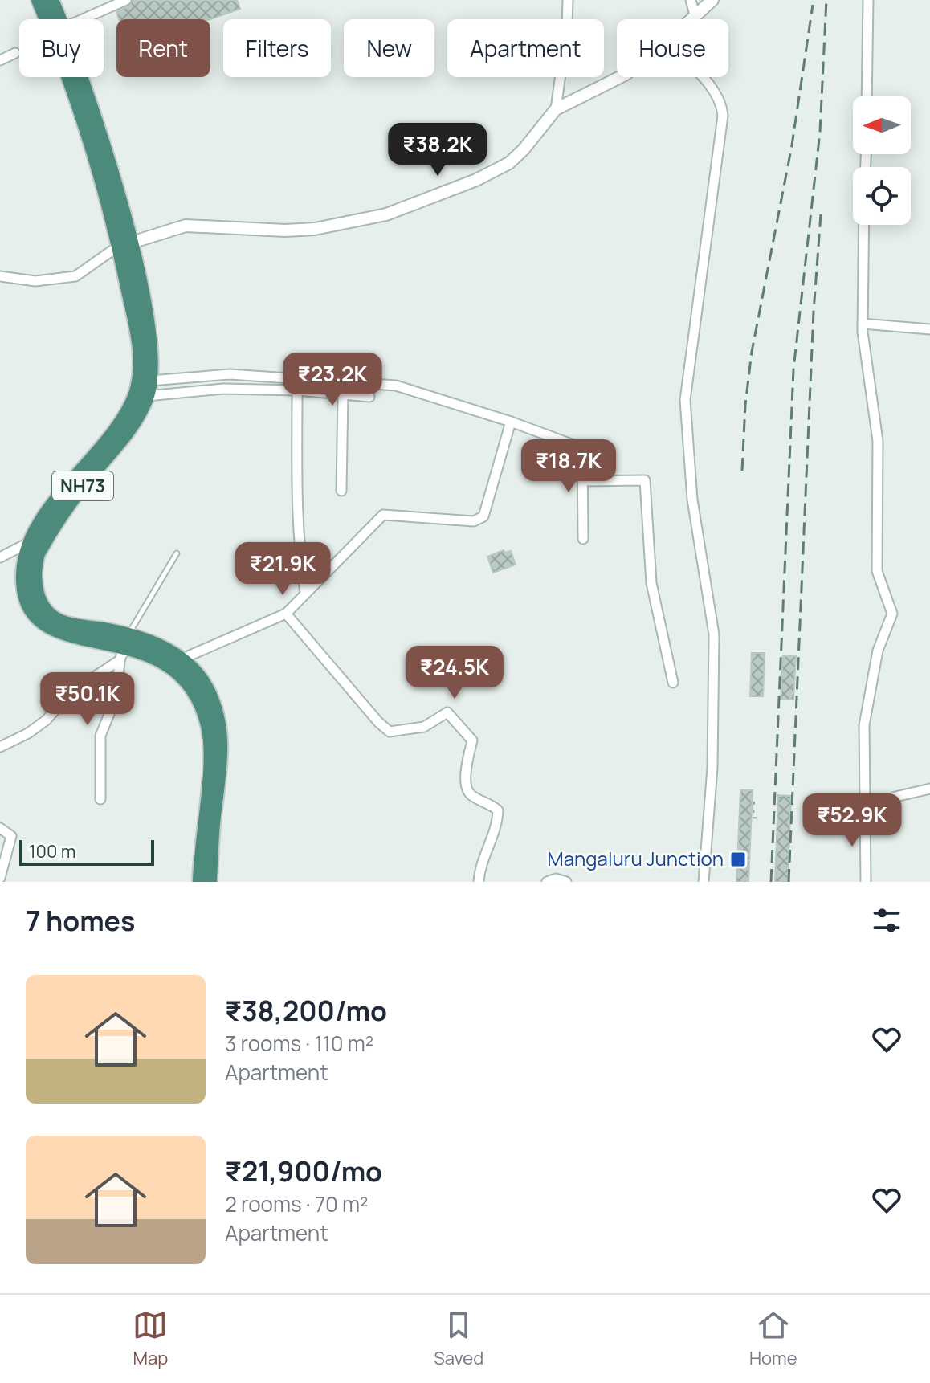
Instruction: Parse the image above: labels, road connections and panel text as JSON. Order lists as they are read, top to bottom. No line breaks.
{"streets":{"highway":["NH73"]},"places":{"transit":["Mangaluru Junction"]},"scale_bar":"100 m","north":"left","page":{"chip":["Buy","Rent","Filters","New","Apartment","House"],"price":["₹38.2K","₹23.2K","₹18.7K","₹21.9K","₹24.5K","₹50.1K","₹52.9K"],"scale":"100 m","heading":"7 homes","list":[{"name":"₹38,200/mo","note":"3 rooms · 110 m² · Apartment"},{"name":"₹21,900/mo","note":"2 rooms · 70 m² · Apartment"}],"tabs":["Map","Saved","Home"]}}
